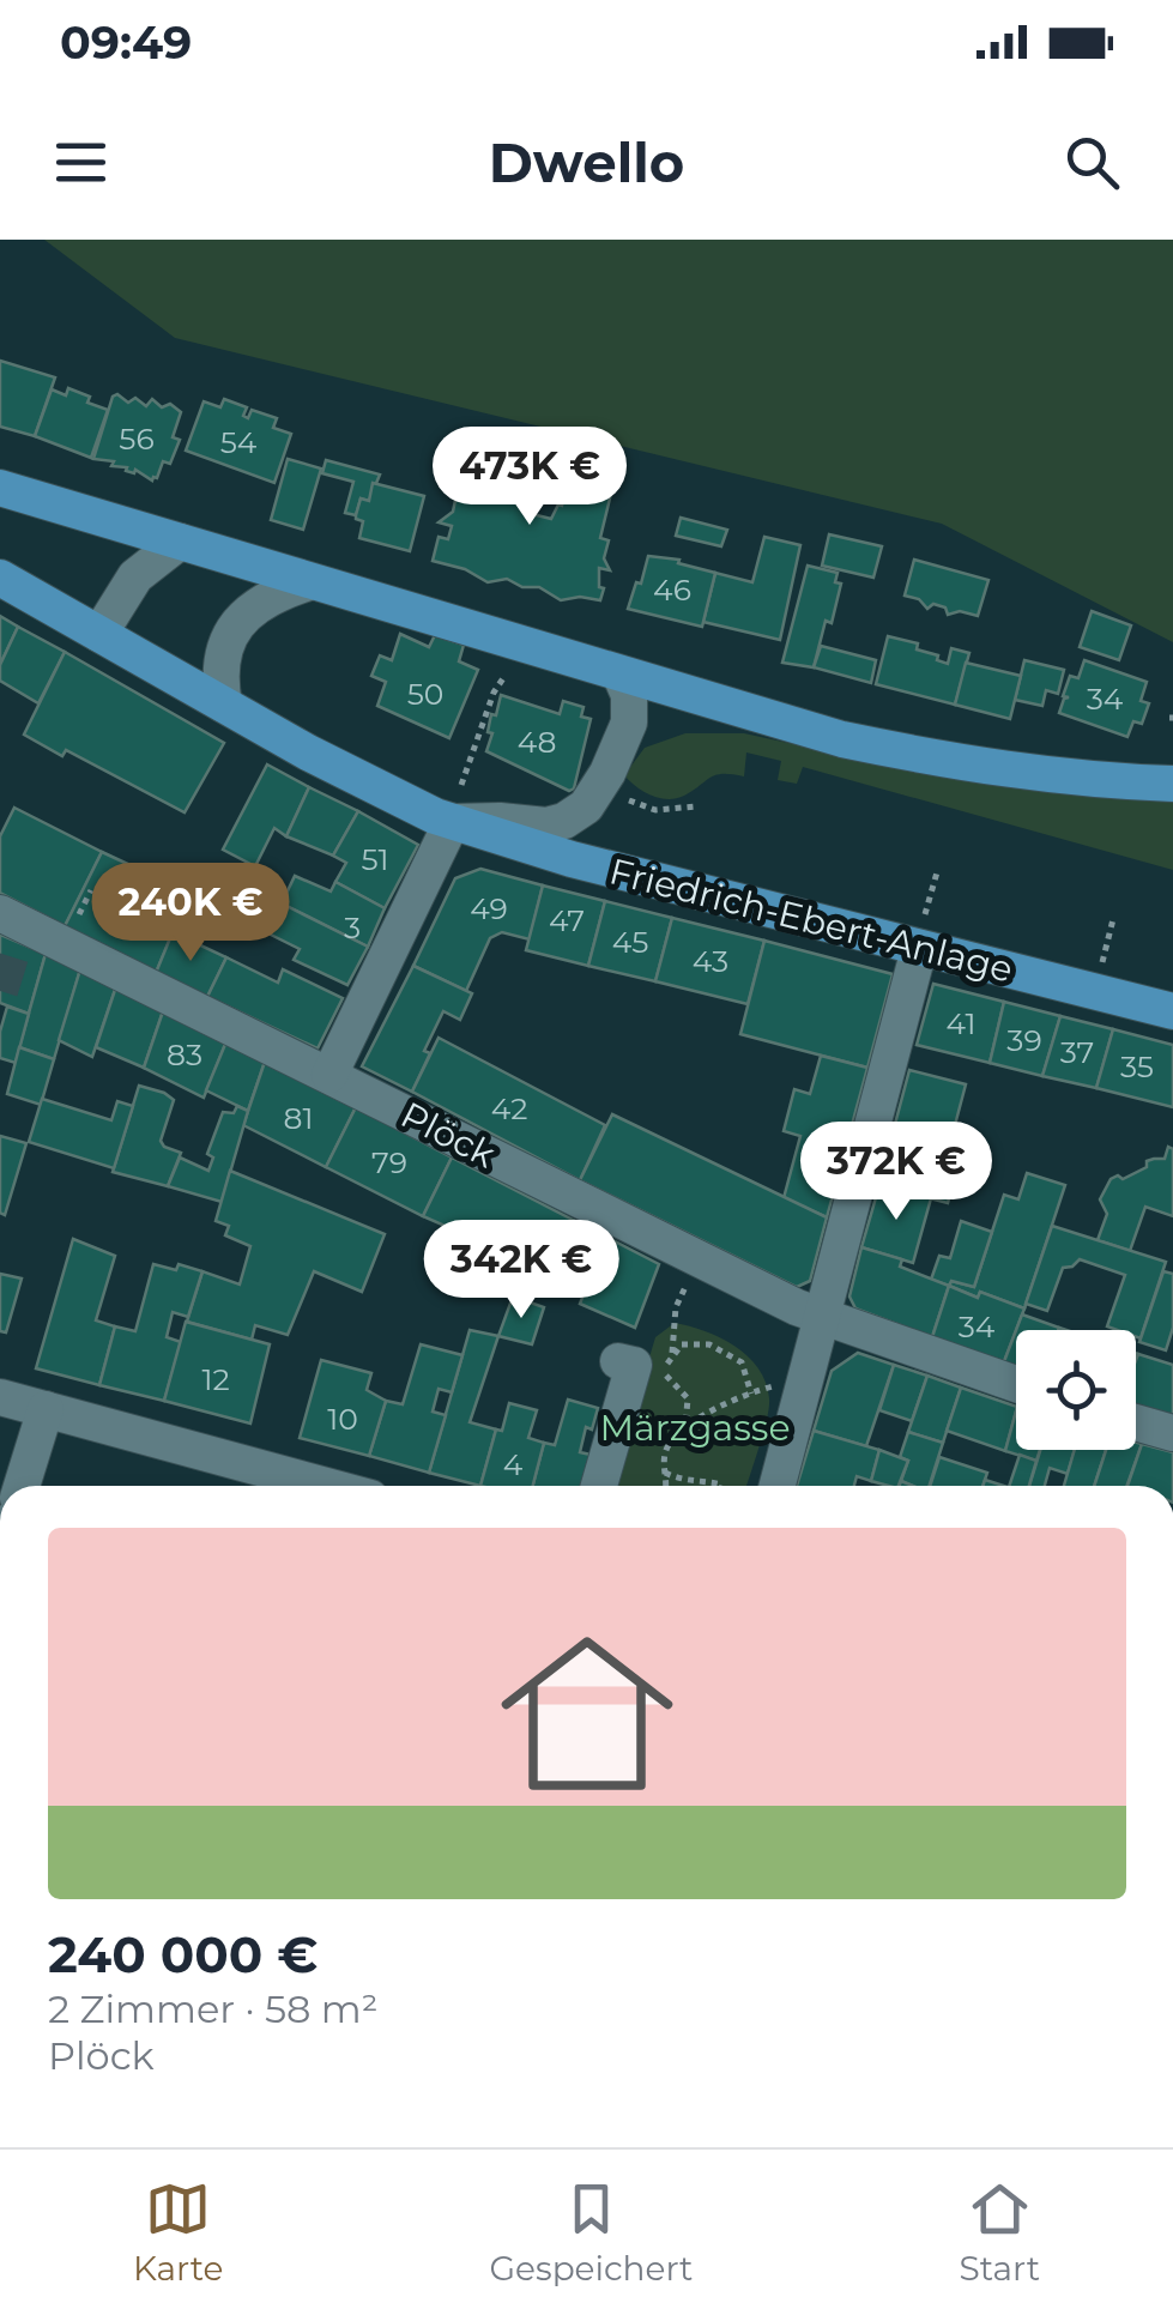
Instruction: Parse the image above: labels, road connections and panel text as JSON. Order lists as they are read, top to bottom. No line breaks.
{"streets":{"main road":["Friedrich-Ebert-Anlage"],"street":["Plöck"]},"parks":["Märzgasse"],"house_numbers":["56","54","46","50","34","48","51","49","47","3","45","43","41","39","37","83","35","42","81","79","34","12","10","4"],"page":{"status":"09:49","header":"Dwello","price":["473K €","240K €","372K €","342K €"],"list":[{"name":"240 000 €","note":"2 Zimmer · 58 m² · Plöck"}],"tabs":["Karte","Gespeichert","Start"]}}
